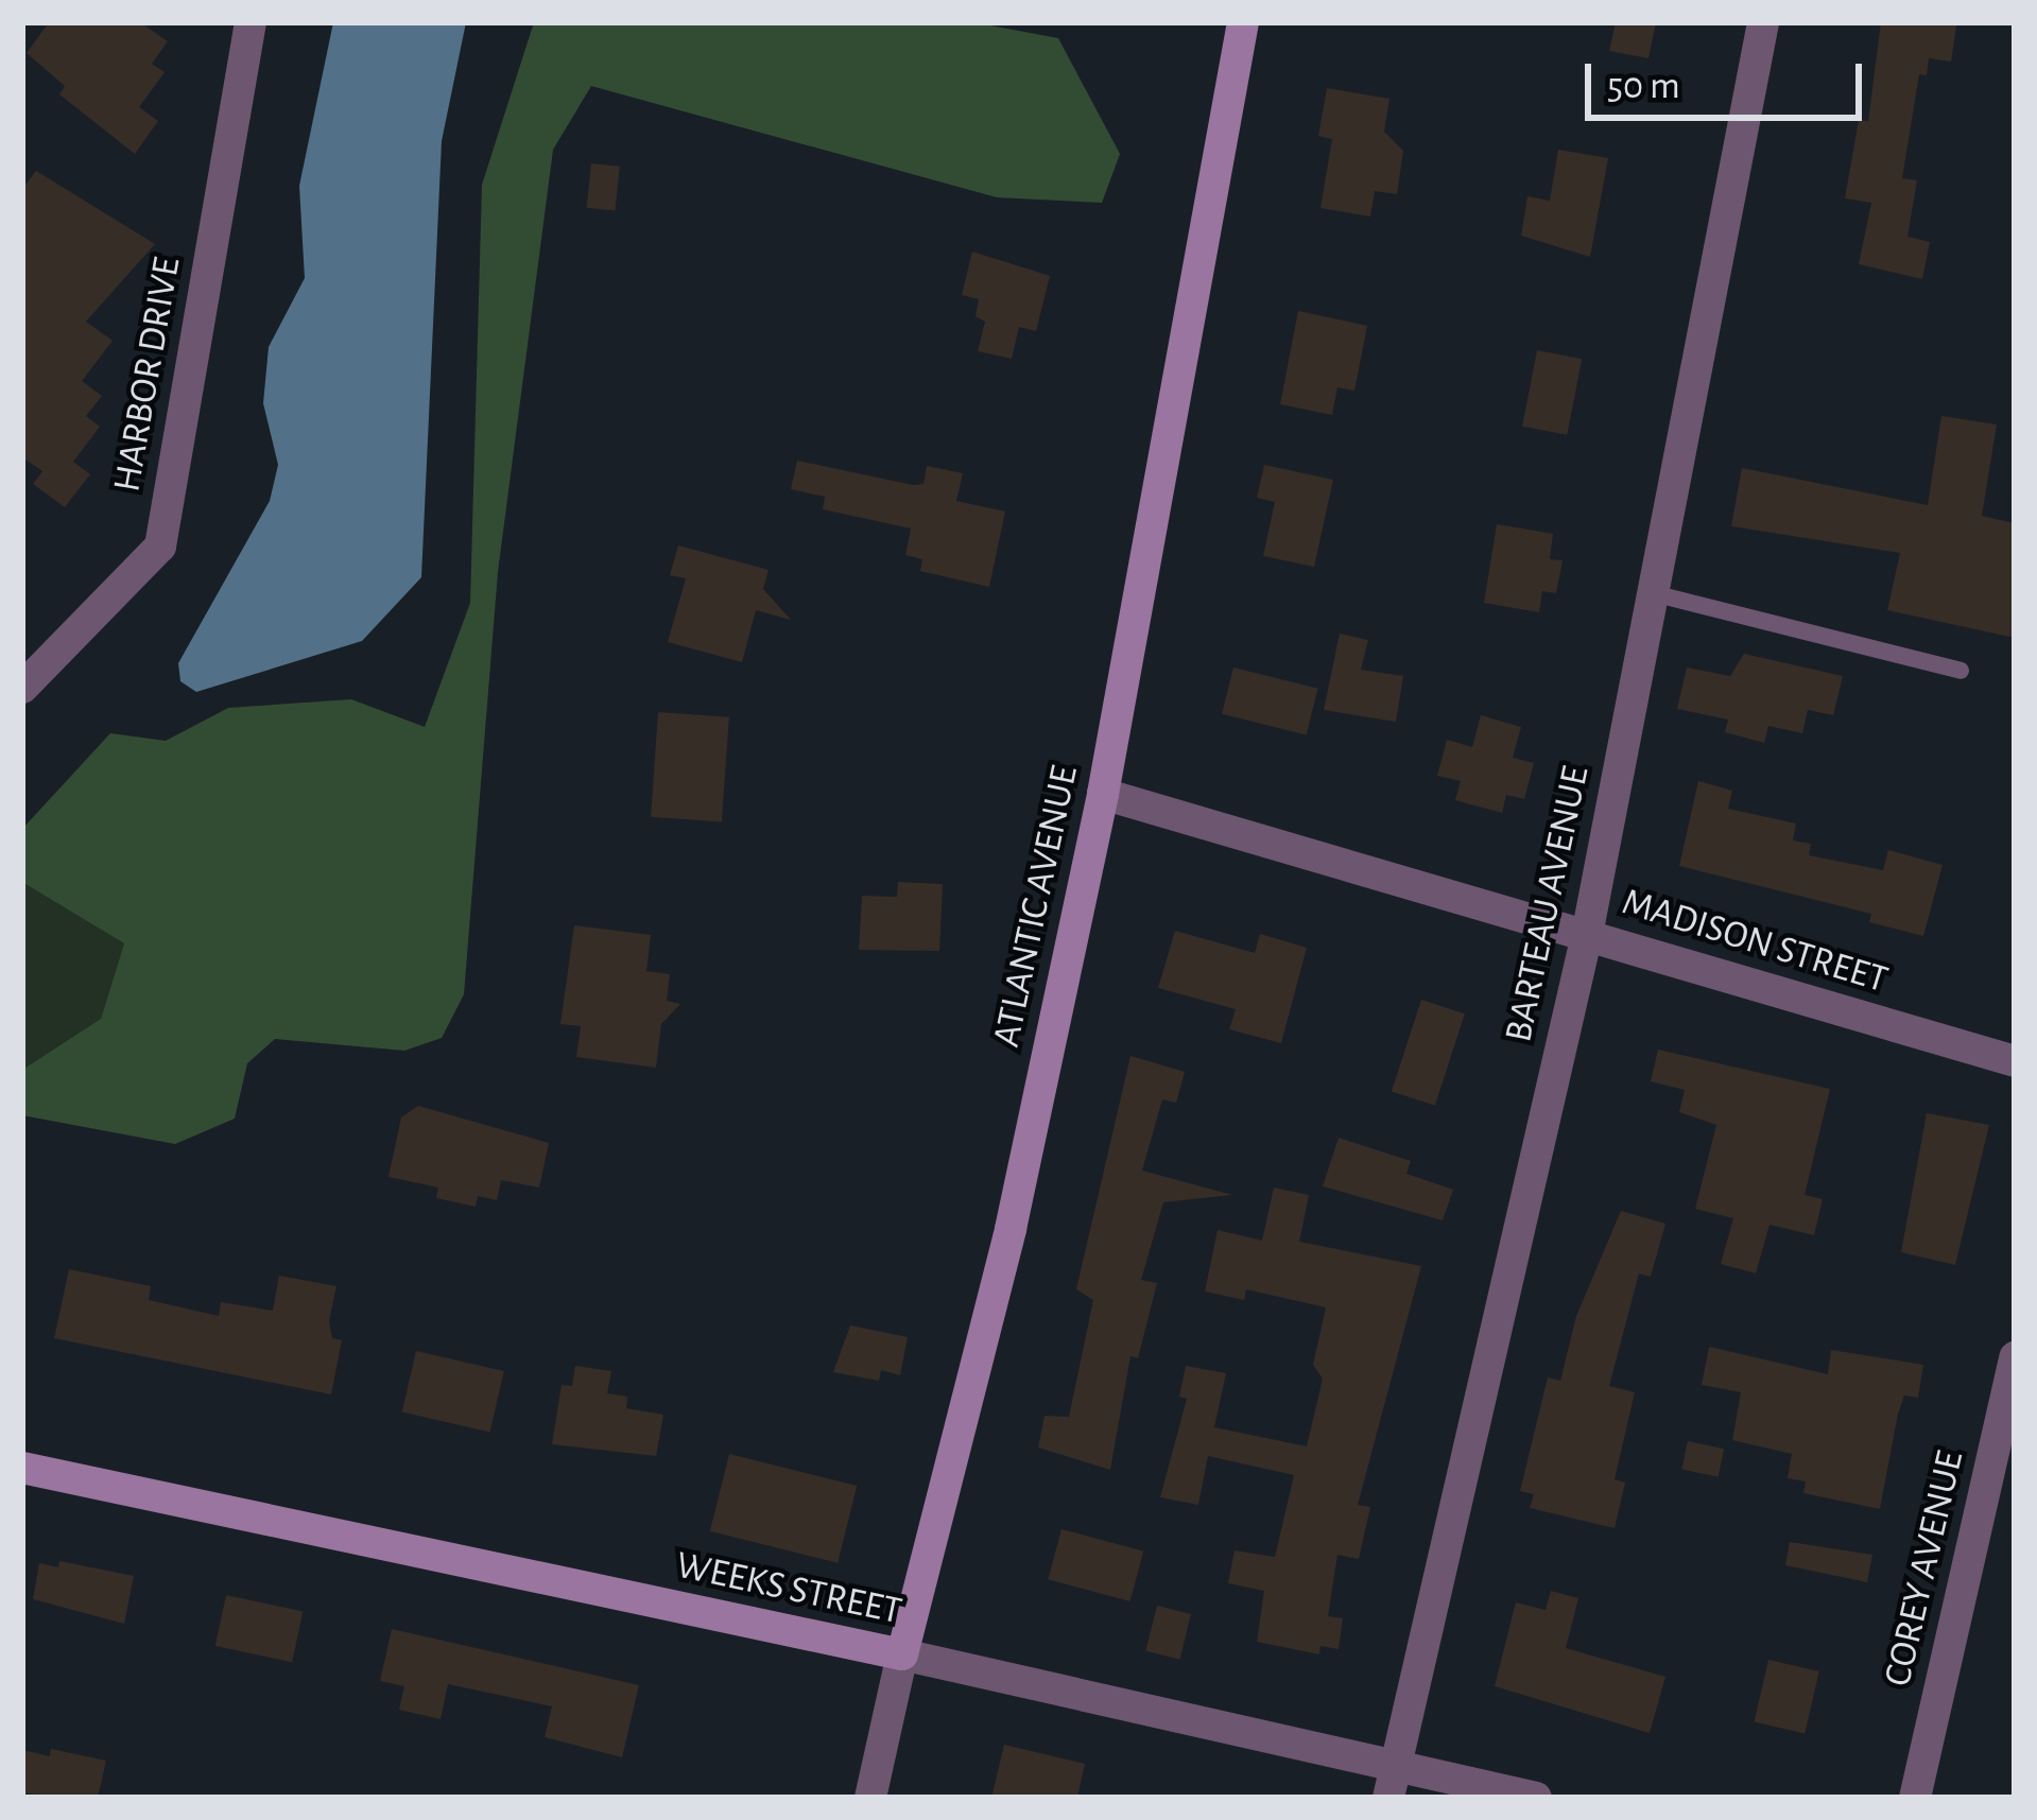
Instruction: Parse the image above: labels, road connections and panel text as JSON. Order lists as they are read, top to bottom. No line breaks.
{"streets":{"main road":["ATLANTIC AVENUE","WEEKS STREET"],"street":["HARBOR DRIVE","BARTEAU AVENUE","MADISON STREET","COREY AVENUE"]},"crossings":[["BARTEAU AVENUE","MADISON STREET"],["BARTEAU AVENUE","WEEKS STREET"],["ATLANTIC AVENUE","MADISON STREET"],["ATLANTIC AVENUE","WEEKS STREET"]],"scale_bar":"50 m"}
